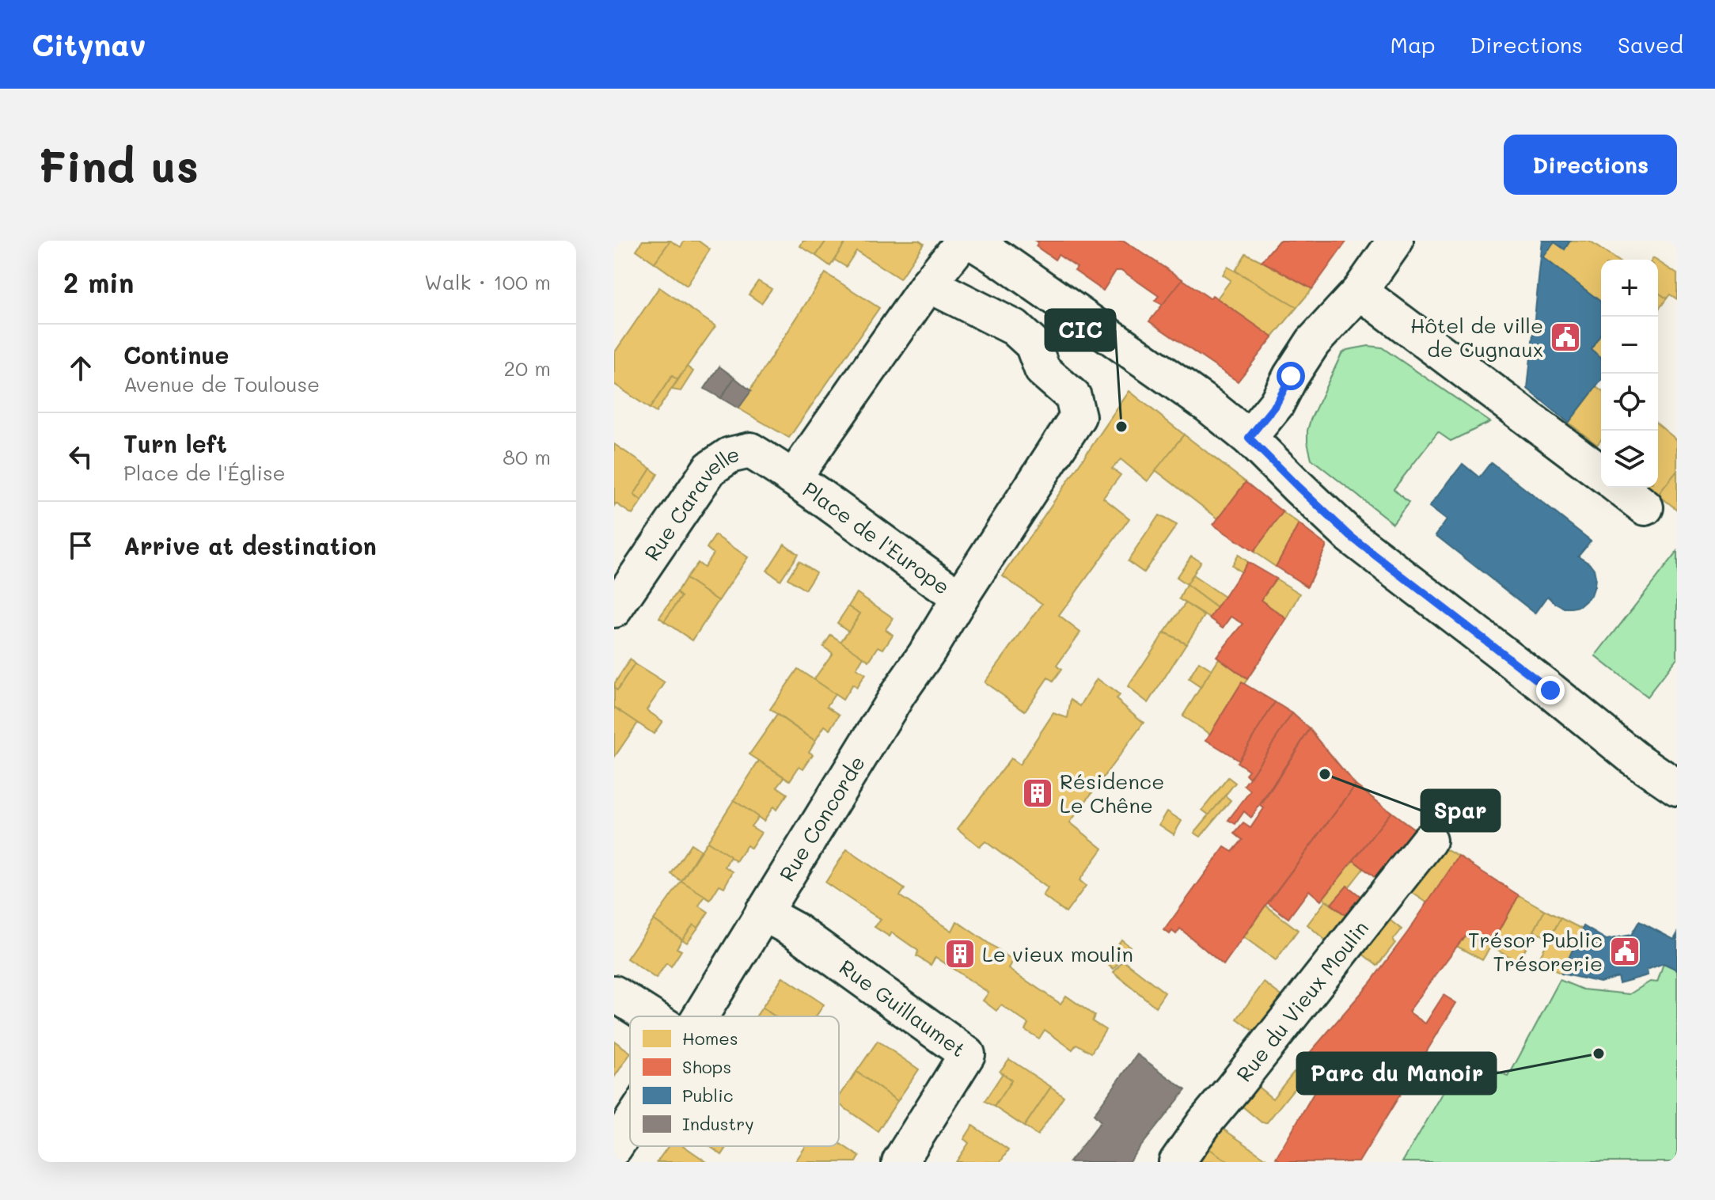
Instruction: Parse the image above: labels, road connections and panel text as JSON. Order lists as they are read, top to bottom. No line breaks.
{"streets":{"street":["Rue Caravelle","Place de l'Europe","Rue Concorde","Rue du Vieux Moulin","Rue Guillaumet"]},"crossings":[["Rue Caravelle","Place de l'Europe"],["Place de l'Europe","Rue Concorde"],["Rue Concorde","Rue Guillaumet"]],"places":{"public building":["Hôtel de ville de Cugnaux","Trésor Public Trésorerie"],"other":["CIC","Spar","Parc du Manoir"],"building":["Résidence Le Chêne","Le vieux moulin"]},"legend":["Homes","Shops","Public","Industry"],"page":{"header":"Citynav","nav":["Map","Directions","Saved"],"buttons":"Directions","title":"Find us","heading":["2 min","Walk · 100 m"],"map_buttons":["+","−"],"list":[["Continue","Avenue de Toulouse","20 m"],["Turn left","Place de l'Église","80 m"],"Arrive at destination"]}}
